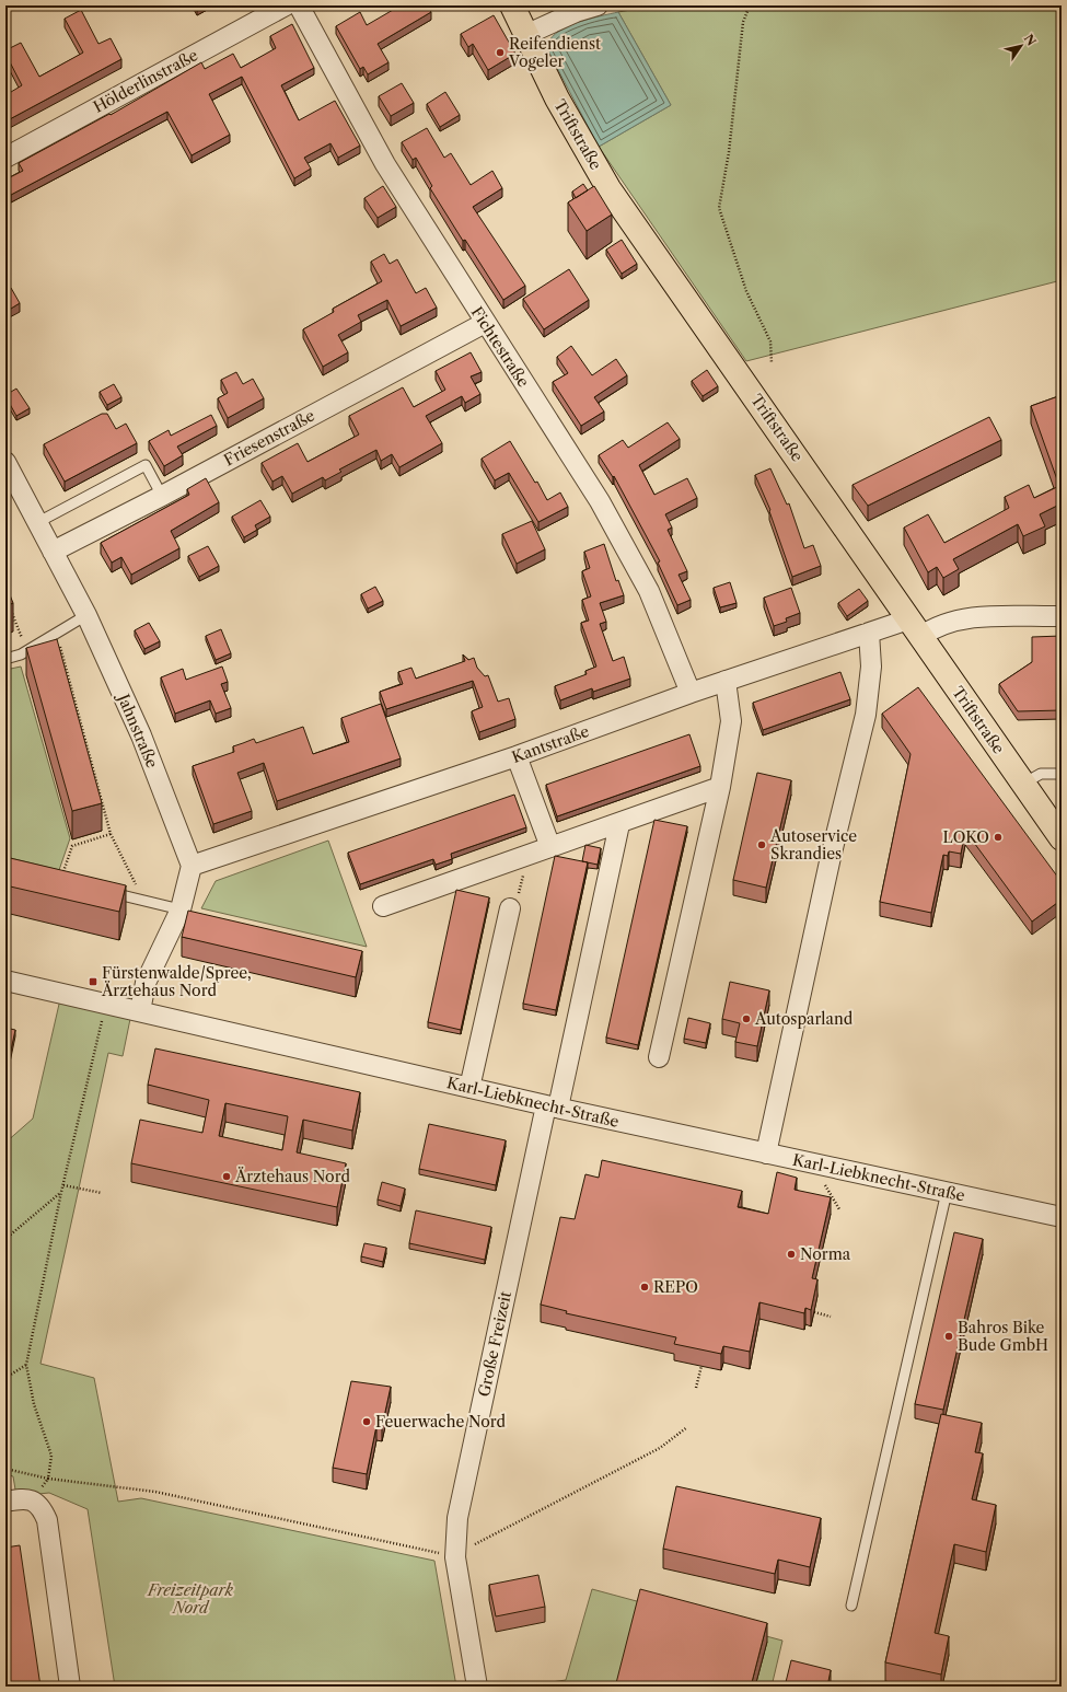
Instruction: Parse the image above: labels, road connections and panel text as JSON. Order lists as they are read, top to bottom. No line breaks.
{"streets":{"main road":["Triftstraße"],"street":["Hölderlinstraße","Fichtestraße","Friesenstraße","Jahnstraße","Kantstraße","Karl-Liebknecht-Straße","Große Freizeit"]},"crossings":[["Triftstraße","Kantstraße"],["Fichtestraße","Friesenstraße"],["Fichtestraße","Kantstraße"],["Friesenstraße","Jahnstraße"],["Jahnstraße","Kantstraße"],["Karl-Liebknecht-Straße","Große Freizeit"]],"parks":["Freizeitpark Nord"],"places":{"other":["Reifendienst Vogeler","LOKO","Autoservice Skrandies","Autosparland","Ärztehaus Nord","Norma","REPO","Bahros Bike Bude GmbH","Feuerwache Nord"],"transit":["Fürstenwalde/Spree, Ärztehaus Nord"]},"north":"top right"}
